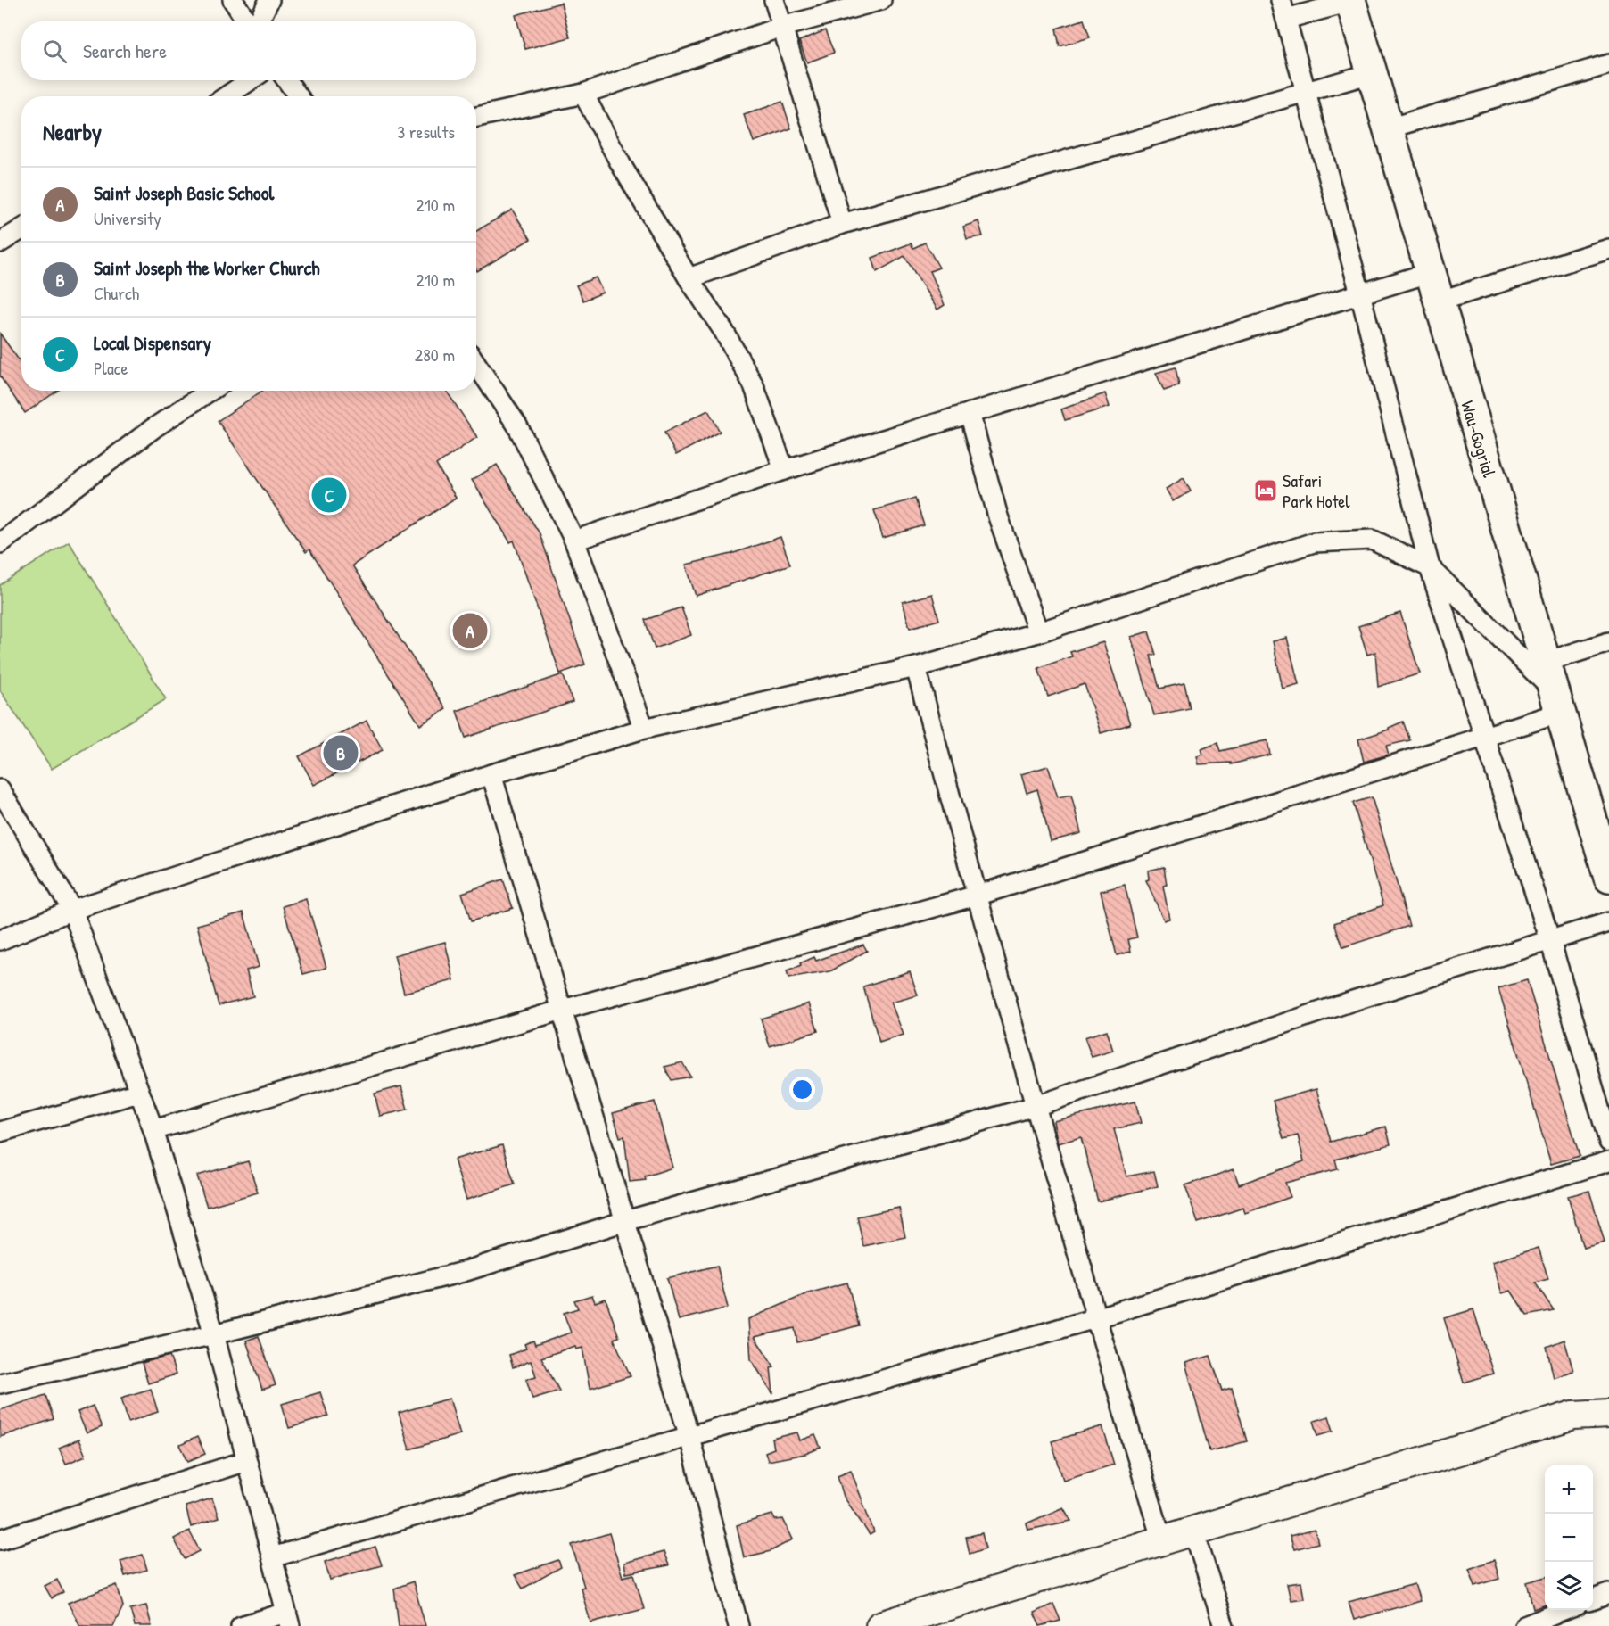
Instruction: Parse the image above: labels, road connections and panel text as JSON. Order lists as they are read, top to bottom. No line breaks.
{"streets":{"main road":["Wau-Gogrial"]},"places":{"hotel":["Safari Park Hotel"]},"page":{"search":"Search here","heading":["Nearby","3 results"],"list":[{"mark":"A","name":"Saint Joseph Basic School","note":"University","value":"210 m"},{"mark":"B","name":"Saint Joseph the Worker Church","note":"Church","value":"210 m"},{"mark":"C","name":"Local Dispensary","note":"Place","value":"280 m"}],"pins":["C","A","B"],"map_buttons":["+","−"]}}
